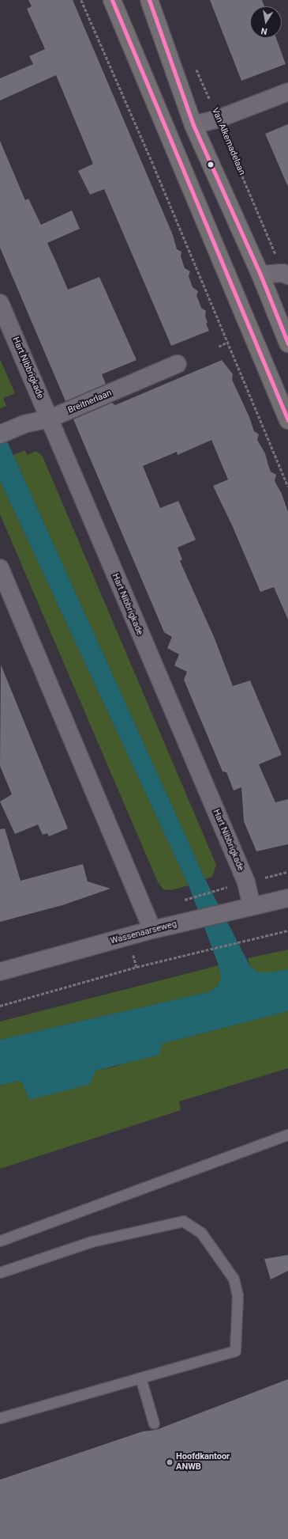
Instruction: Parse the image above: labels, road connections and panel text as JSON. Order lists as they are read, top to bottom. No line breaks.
{"streets":{"street":["Hart Nibbrigkade","Breitnerlaan","Wassenaarseweg"],"path":["Van Alkemadelaan"]},"crossings":[["Hart Nibbrigkade","Breitnerlaan"],["Hart Nibbrigkade","Wassenaarseweg"]],"places":["Hoofdkantoor ANWB"],"north":"bottom"}
